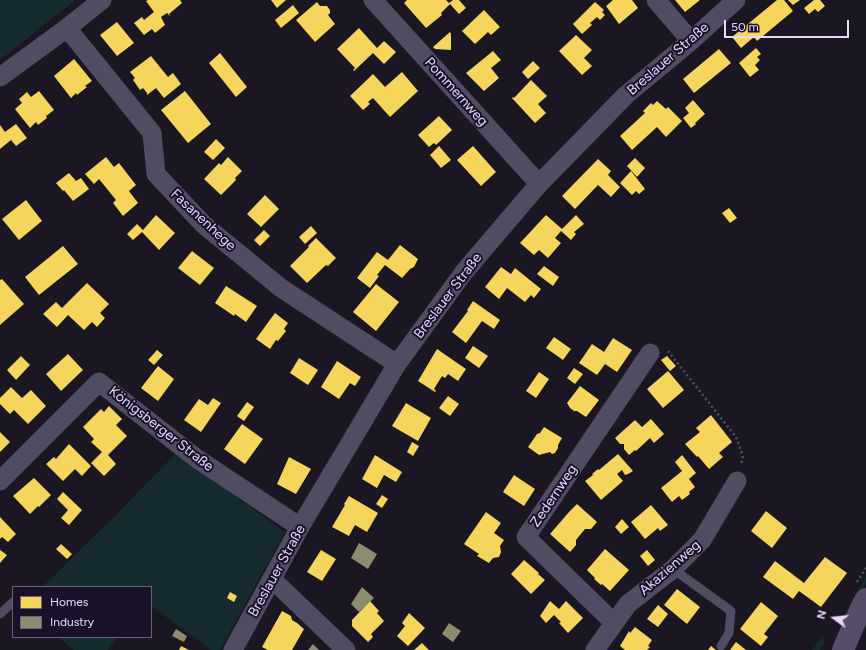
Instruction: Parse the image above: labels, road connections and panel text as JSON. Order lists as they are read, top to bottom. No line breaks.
{"streets":{"street":["Breslauer Straße","Pommernweg","Fasanenhege","Königsberger Straße","Zedernweg","Akazienweg"]},"crossings":[["Breslauer Straße","Pommernweg"],["Breslauer Straße","Fasanenhege"],["Breslauer Straße","Königsberger Straße"],["Zedernweg","Akazienweg"]],"legend":["Homes","Industry"],"scale_bar":"50 m","north":"left"}
